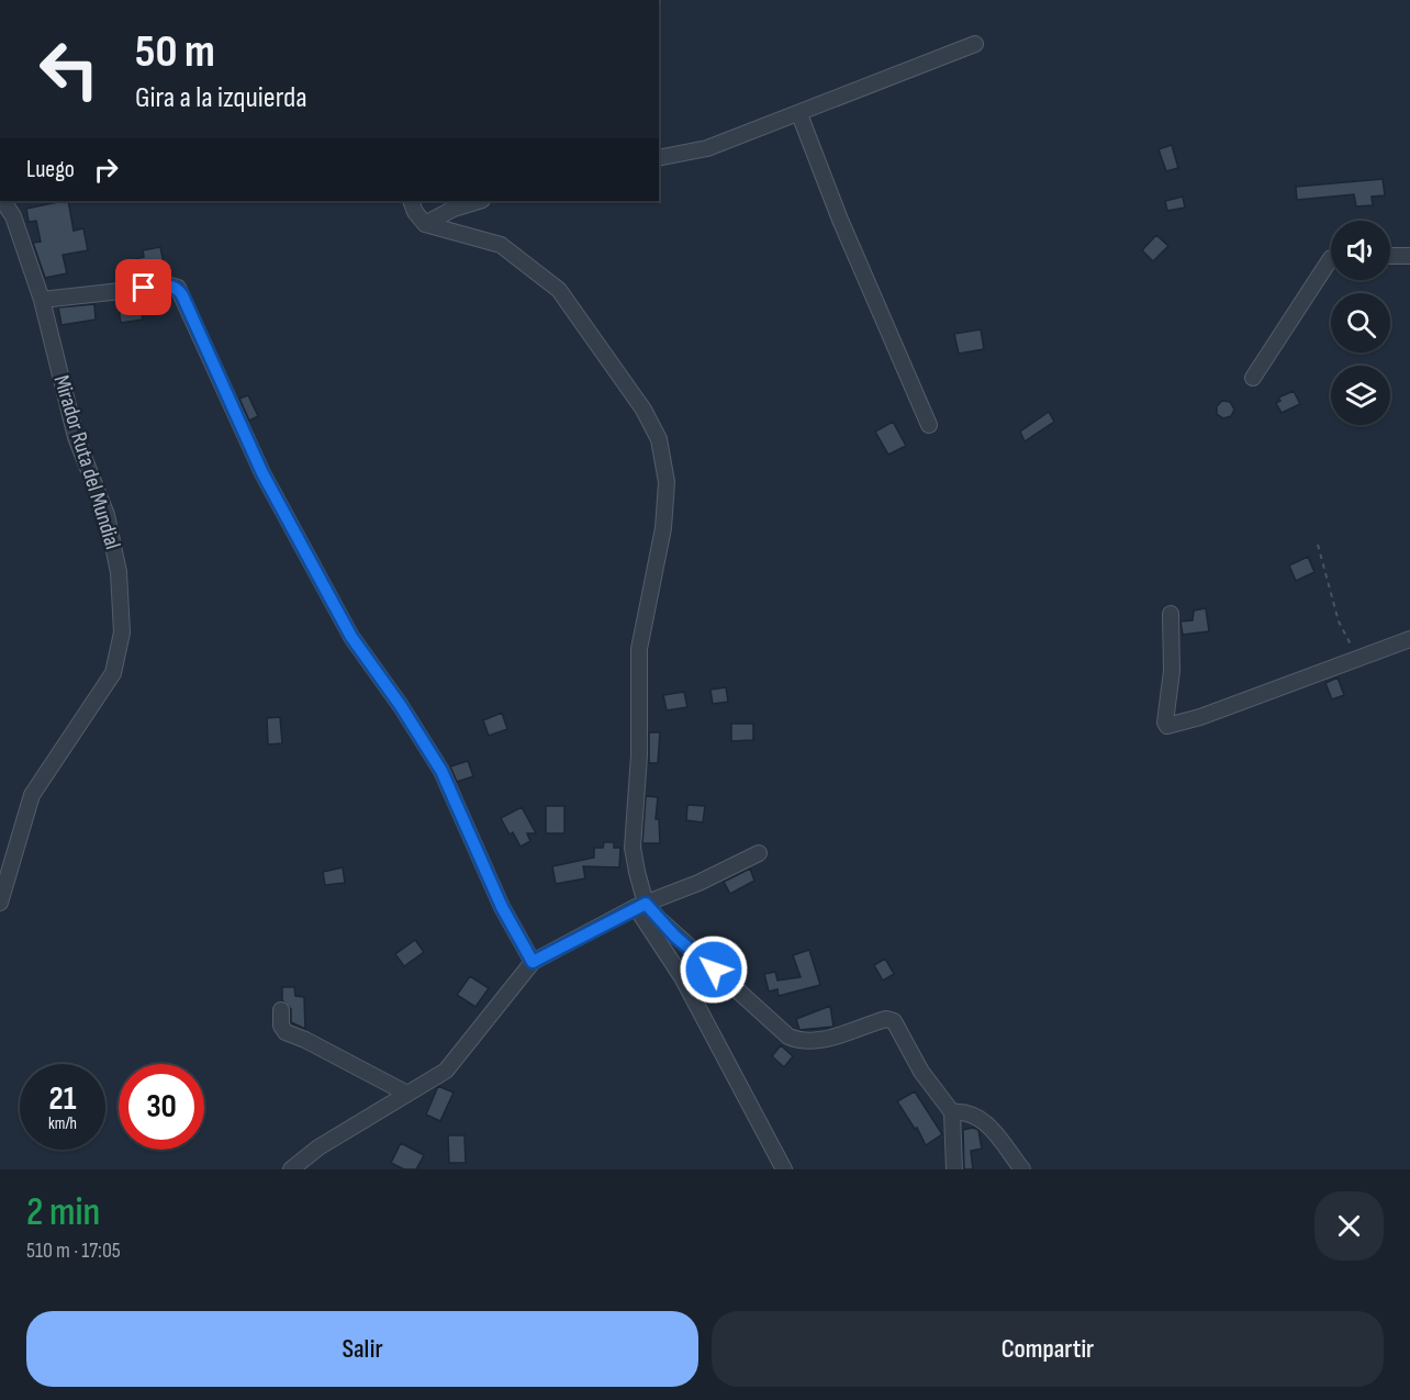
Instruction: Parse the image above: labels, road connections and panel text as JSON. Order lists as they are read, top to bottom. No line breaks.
{"streets":{"street":["Mirador Ruta del Mundial"]},"page":{"turn":["50 m","Gira a la izquierda"],"then":"Luego","speed":"21 km/h","limit":"30","heading":["2 min","510 m · 17:05"],"buttons":["Salir","Compartir"]}}
